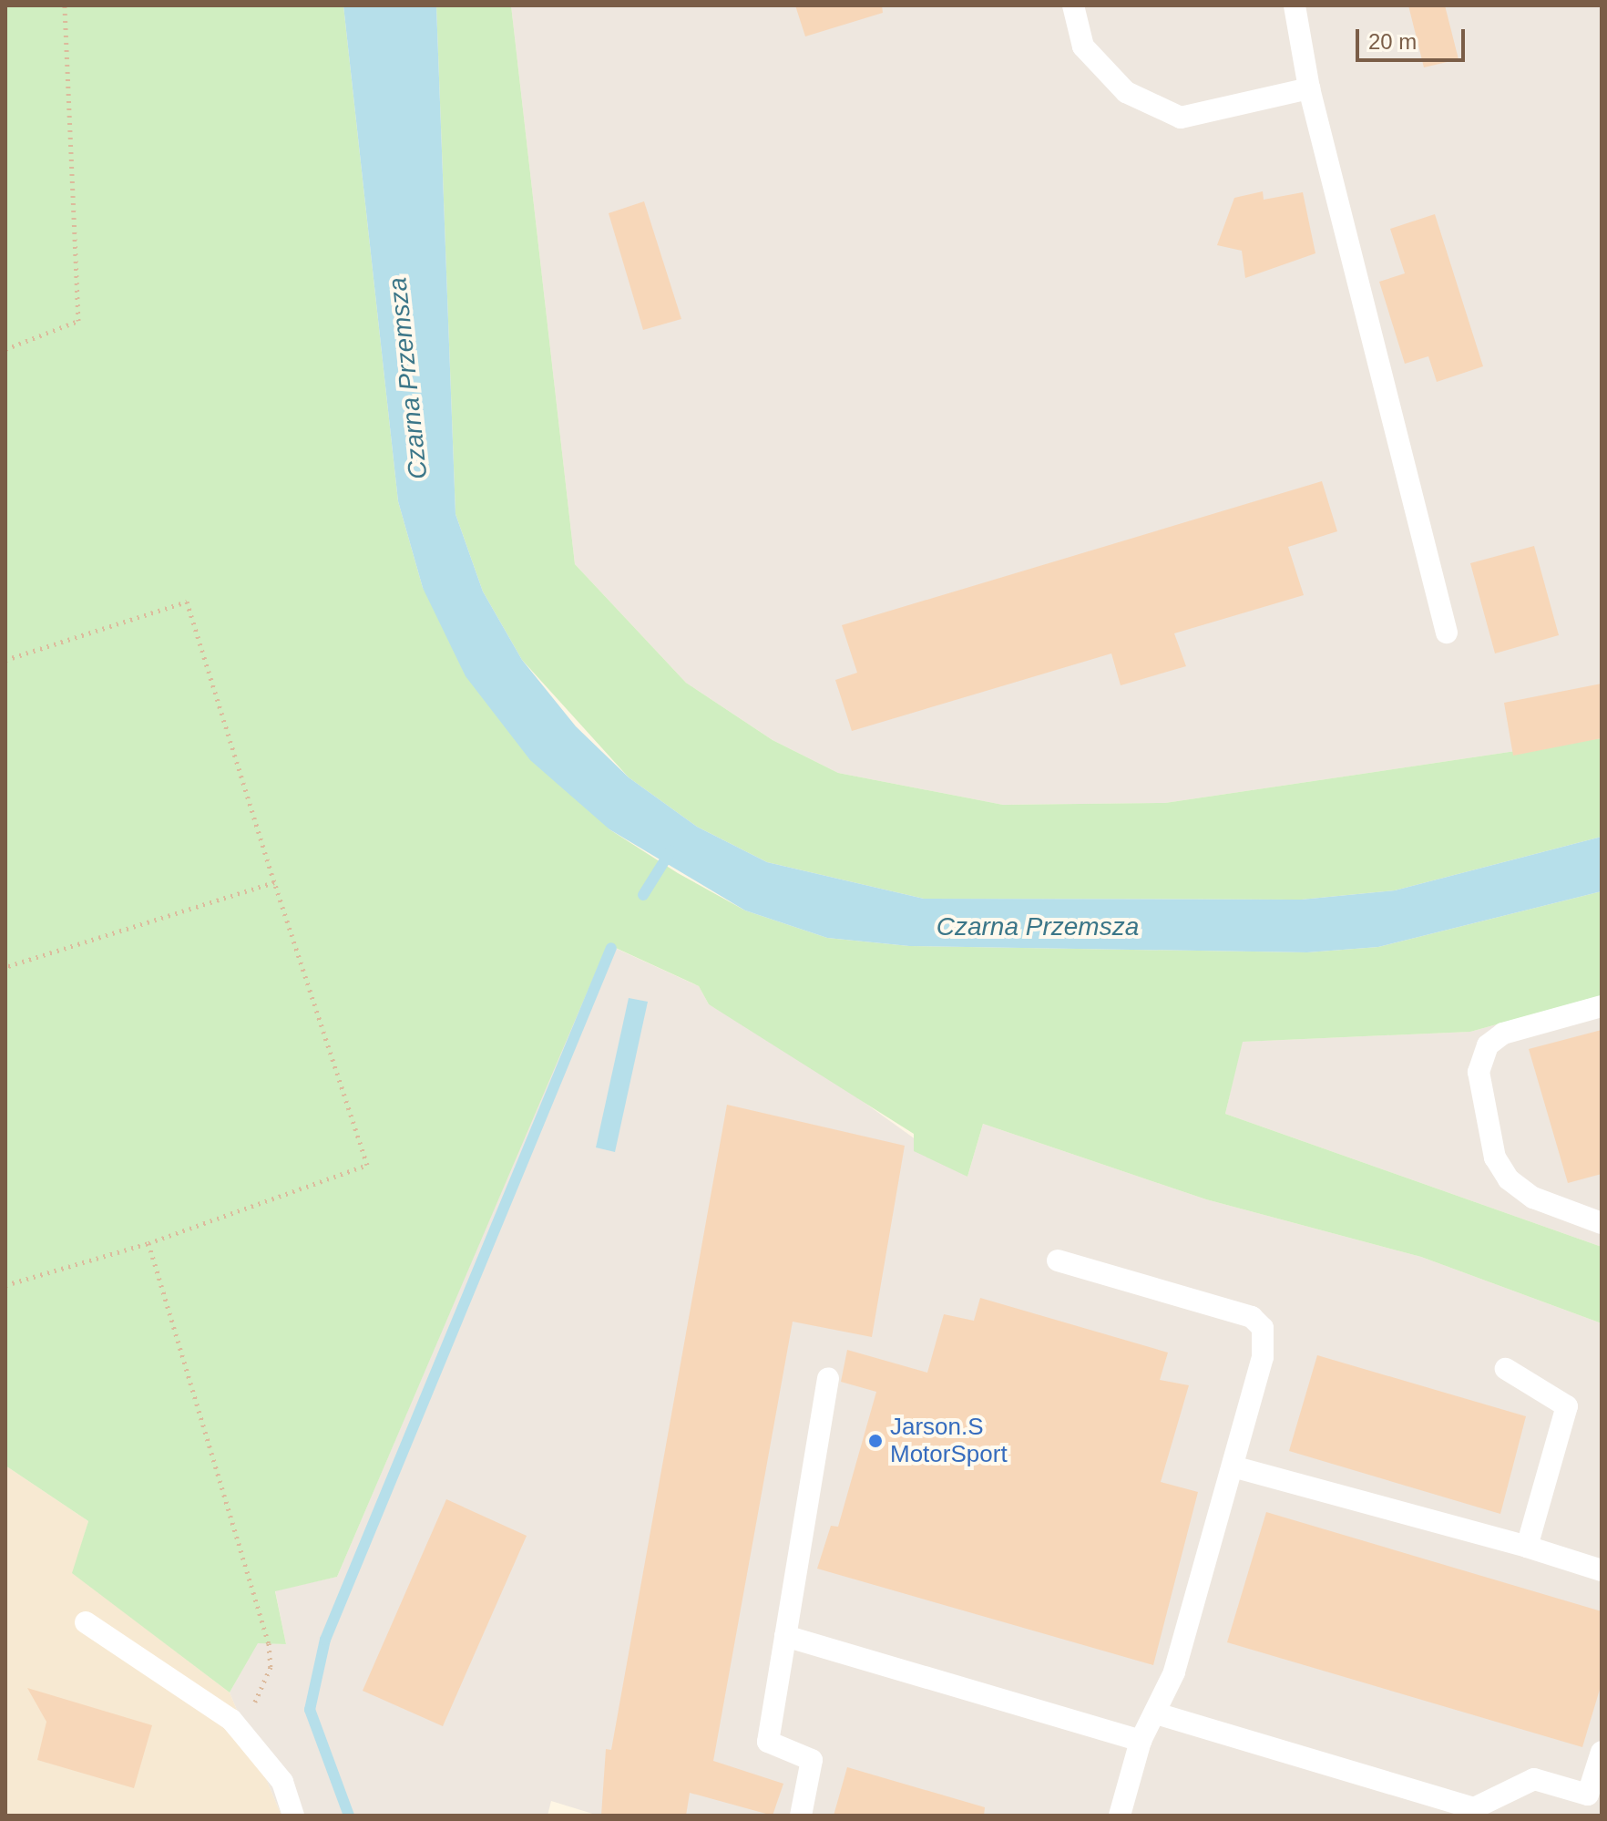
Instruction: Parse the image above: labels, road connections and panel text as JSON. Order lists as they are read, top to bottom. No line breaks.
{"water":["Czarna Przemsza"],"places":["Jarson.S MotorSport"],"scale_bar":"20 m"}
